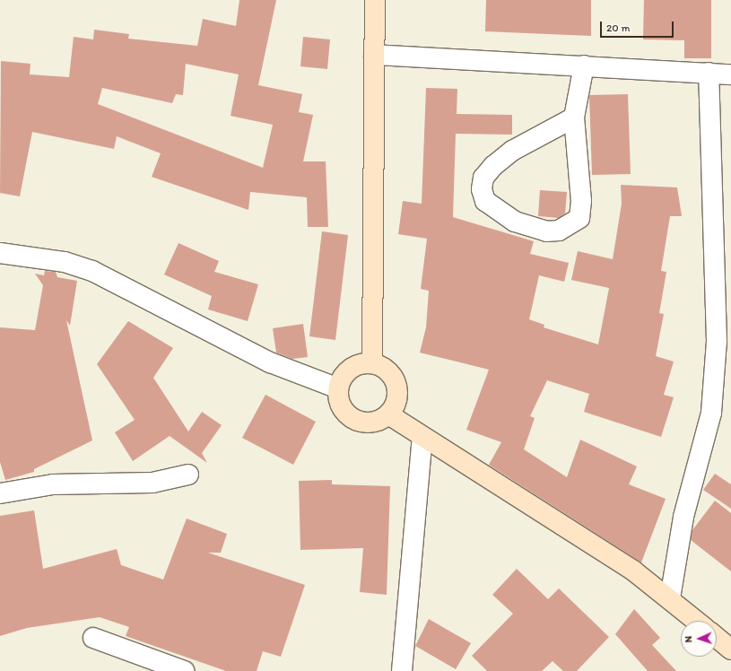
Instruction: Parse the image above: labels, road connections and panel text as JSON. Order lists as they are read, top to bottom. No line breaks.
{"scale_bar":"20 m","north":"left"}
